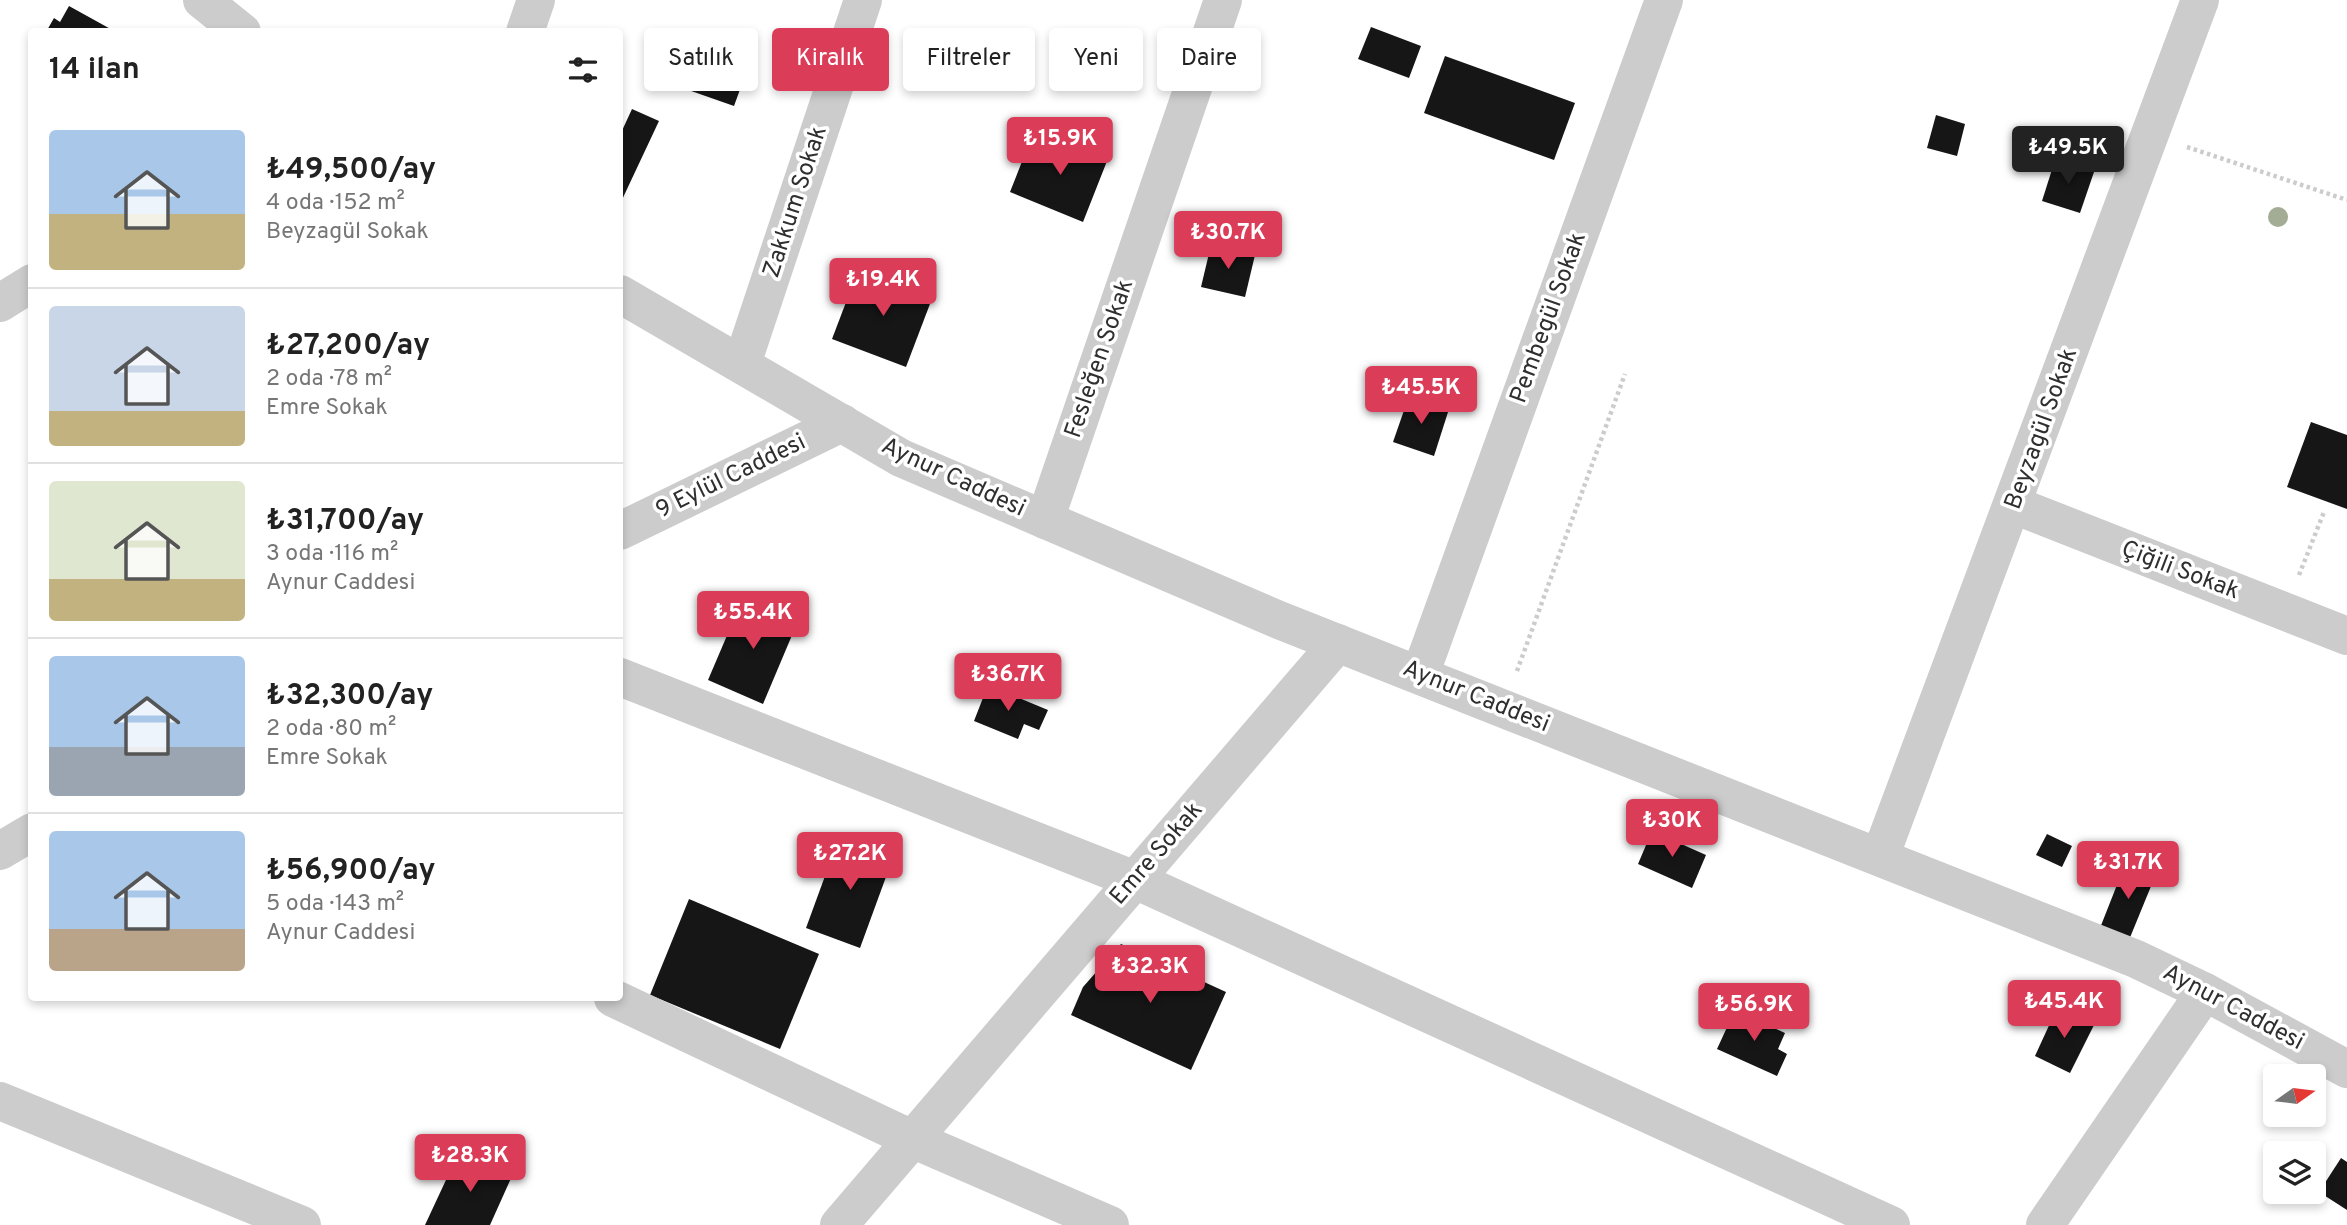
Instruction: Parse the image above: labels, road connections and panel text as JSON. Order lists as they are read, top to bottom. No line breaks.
{"streets":{"street":["Zakkum Sokak","Pembegül Sokak","Fesleğen Sokak","Beyzagül Sokak","9 Eylül Caddesi","Aynur Caddesi","Çiğili Sokak","Emre Sokak"]},"crossings":[["Zakkum Sokak","Aynur Caddesi"],["Pembegül Sokak","Aynur Caddesi"],["Fesleğen Sokak","Aynur Caddesi"],["Beyzagül Sokak","Aynur Caddesi"],["Beyzagül Sokak","Çiğili Sokak"],["9 Eylül Caddesi","Aynur Caddesi"],["Aynur Caddesi","Emre Sokak"]],"north":"right","page":{"chip":["Satılık","Kiralık","Filtreler","Yeni","Daire"],"heading":"14 ilan","list":[{"name":"₺49,500/ay","note":"4 oda · 152 m² · Beyzagül Sokak"},{"name":"₺27,200/ay","note":"2 oda · 78 m² · Emre Sokak"},{"name":"₺31,700/ay","note":"3 oda · 116 m² · Aynur Caddesi"},{"name":"₺32,300/ay","note":"2 oda · 80 m² · Emre Sokak"},{"name":"₺56,900/ay","note":"5 oda · 143 m² · Aynur Caddesi"}],"price":["₺15.9K","₺49.5K","₺30.7K","₺19.4K","₺45.5K","₺55.4K","₺36.7K","₺30K","₺27.2K","₺31.7K","₺32.3K","₺45.4K","₺56.9K","₺28.3K"]}}
